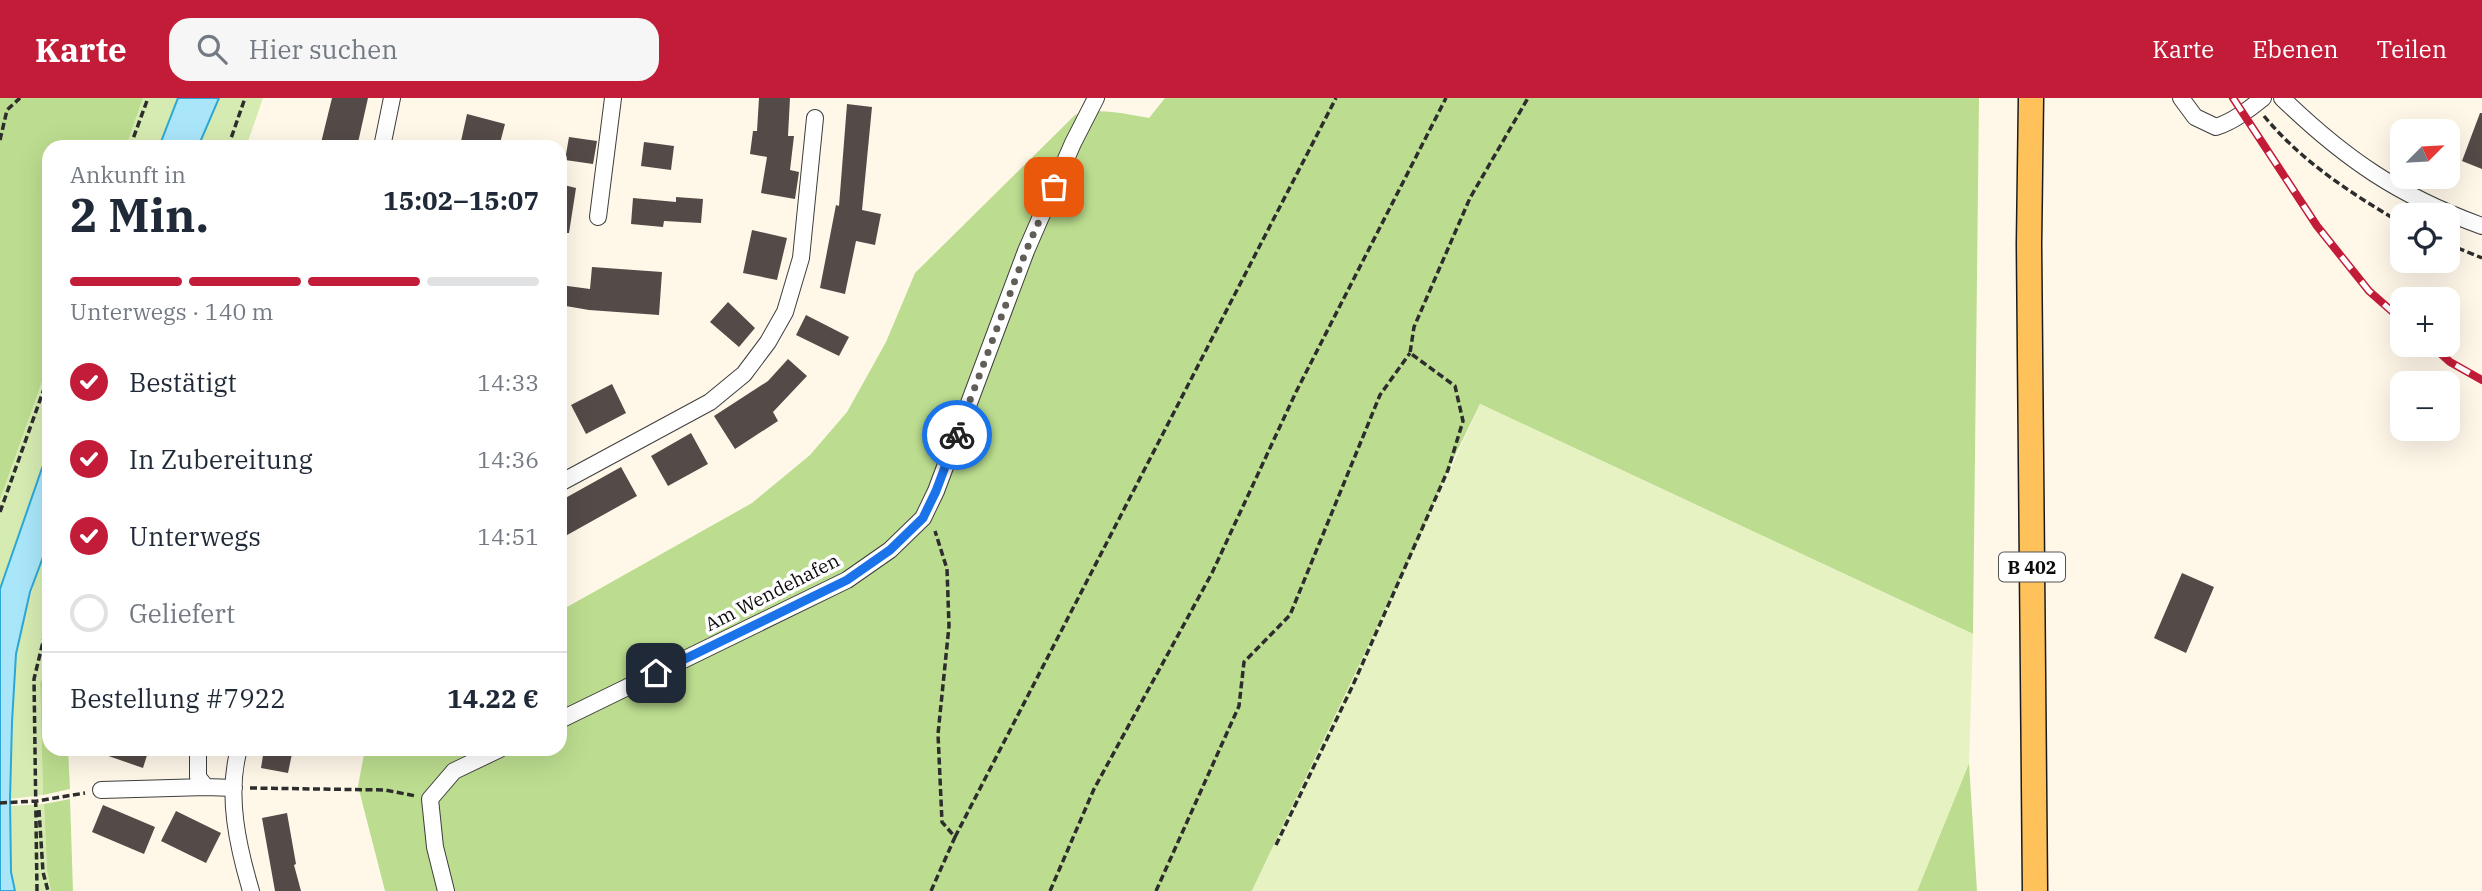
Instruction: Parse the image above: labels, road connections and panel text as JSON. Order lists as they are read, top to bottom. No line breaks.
{"streets":{"main road":["B 402"],"street":["Am Wendehafen"]},"north":"top right","page":{"header":"Karte","search":"Hier suchen","nav":["Karte","Ebenen","Teilen"],"map_buttons":["+","−"],"heading":["2 Min.","Ankunft in","15:02–15:07"],"panel":["Bestellung #7922","14.22 €"],"bar":"Unterwegs · 140 m","list":[["Bestätigt","14:33"],["In Zubereitung","14:36"],["Unterwegs","14:51"],"Geliefert"]}}
